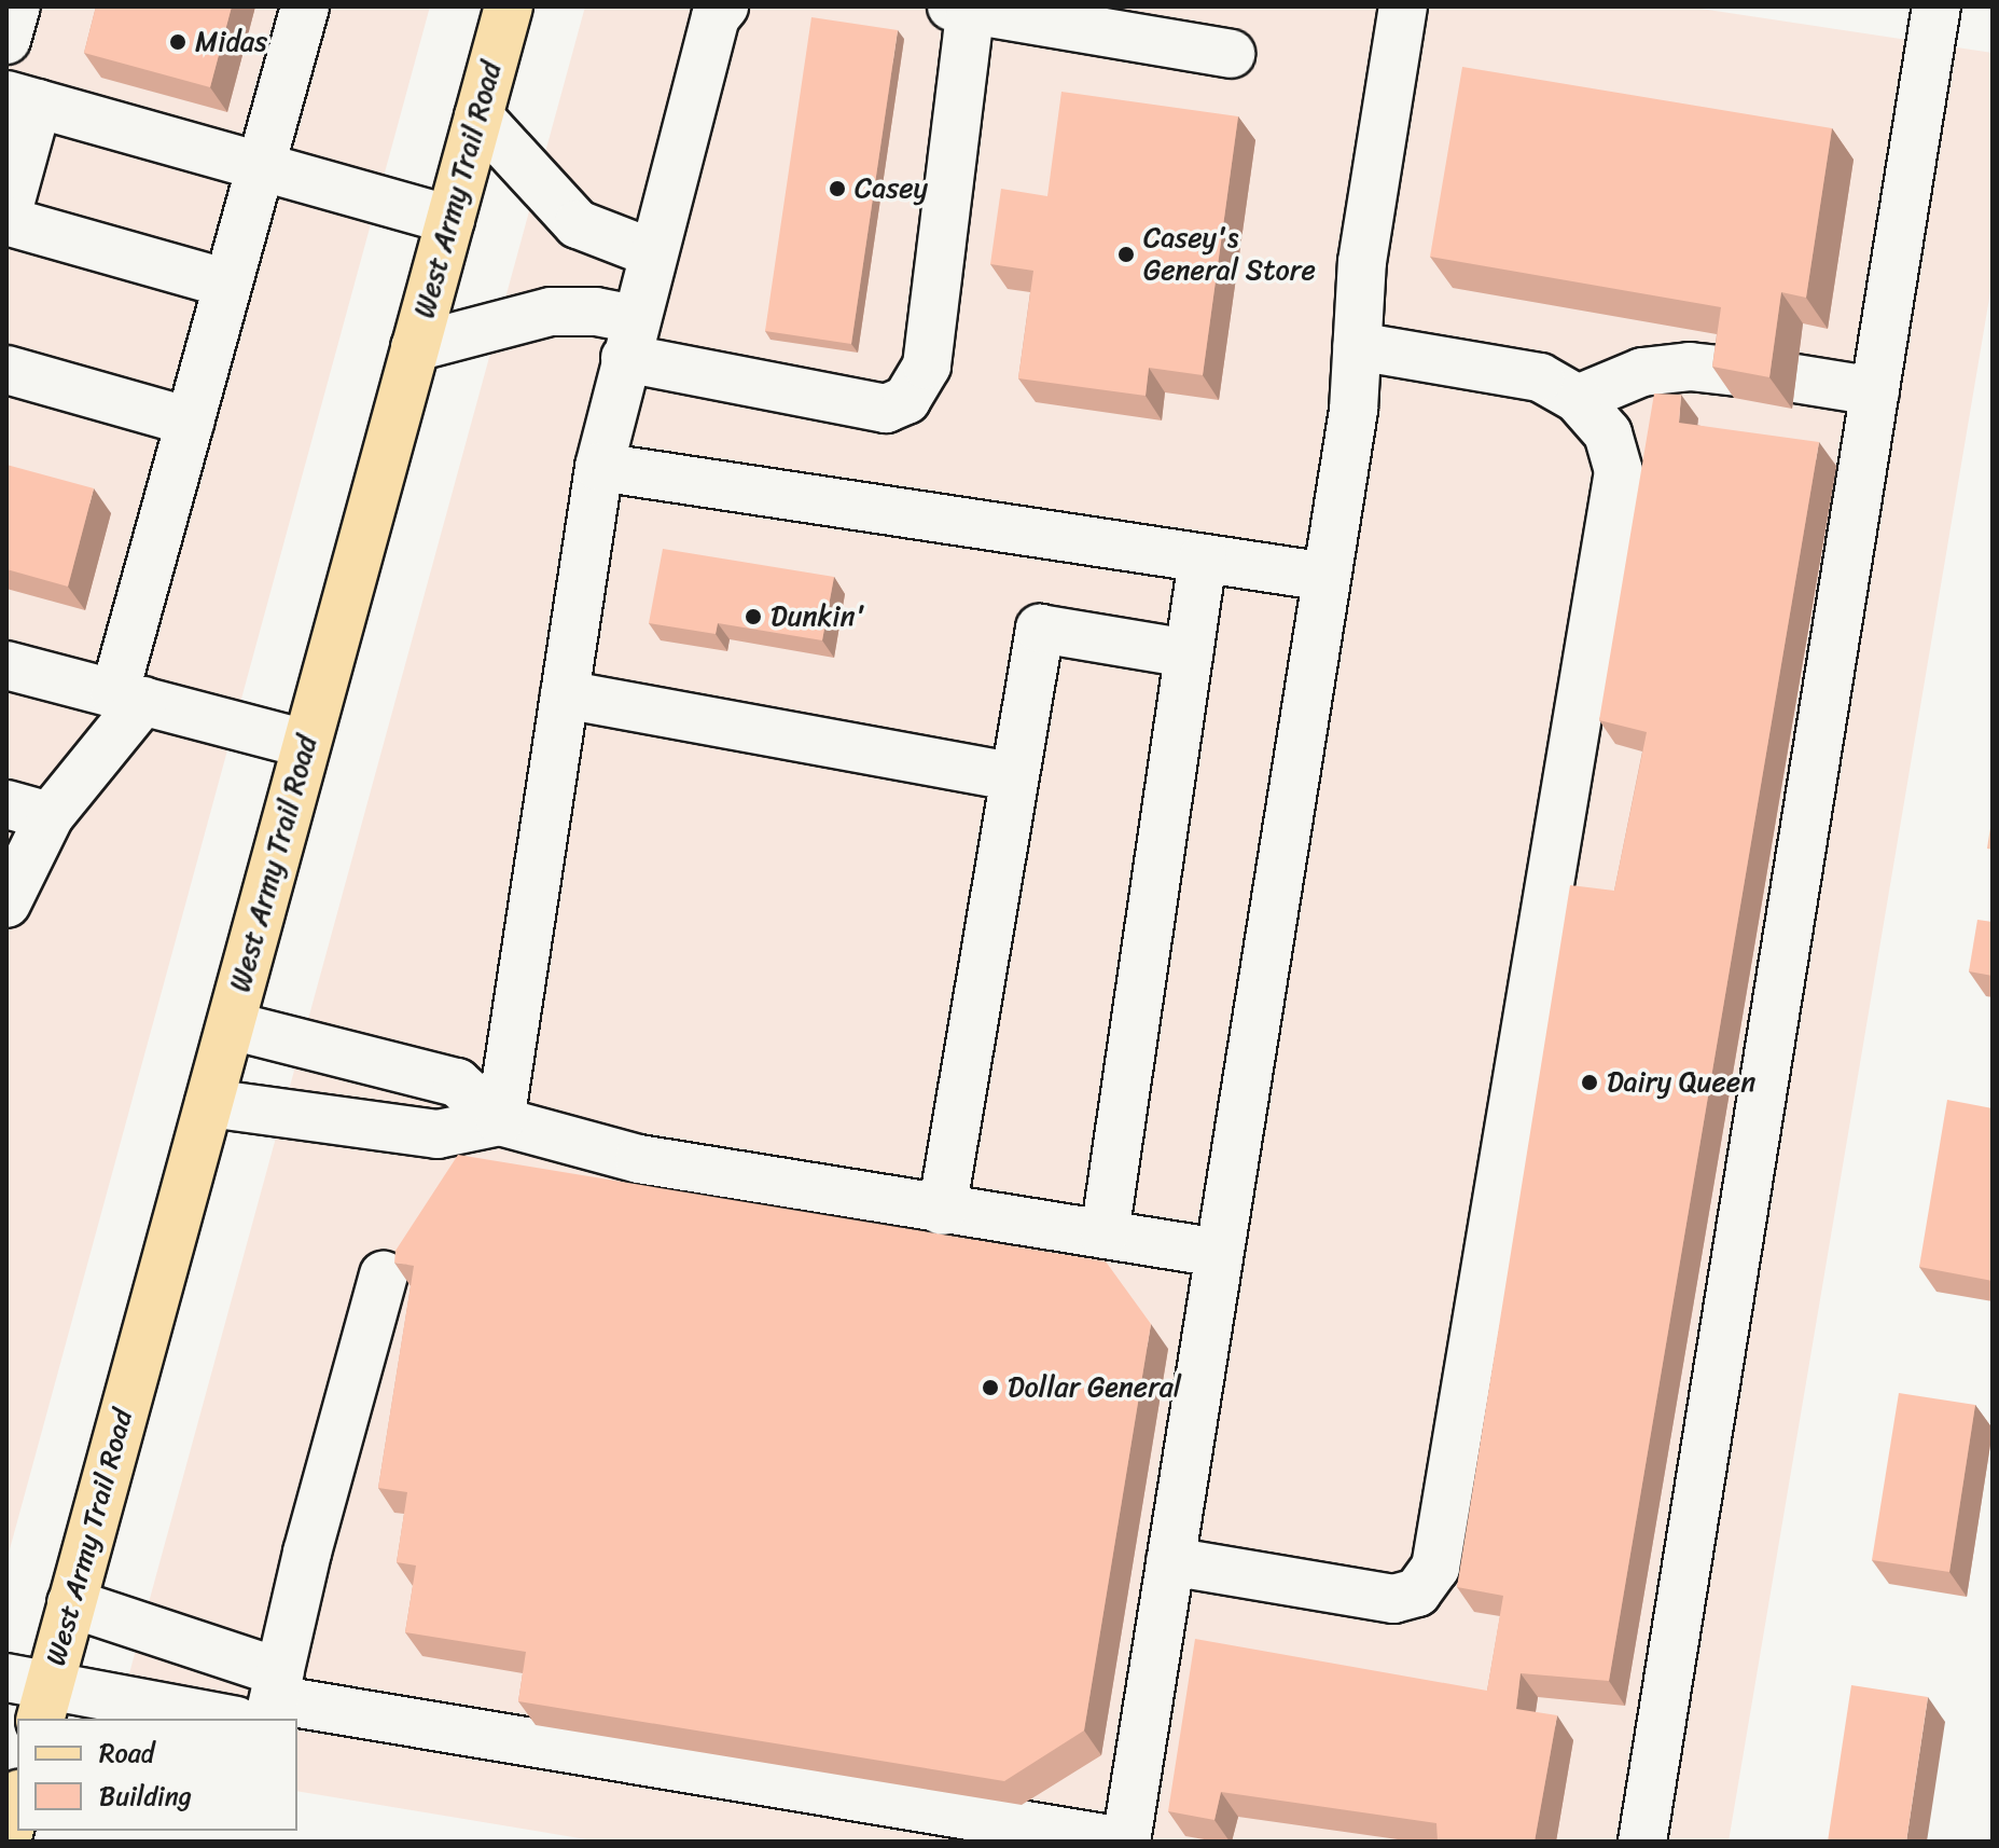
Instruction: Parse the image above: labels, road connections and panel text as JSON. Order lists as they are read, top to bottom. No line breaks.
{"streets":{"main road":["West Army Trail Road"]},"places":["Midas","Casey","Casey's General Store","Dunkin'","Dairy Queen","Dollar General"],"legend":["Road","Building"]}
